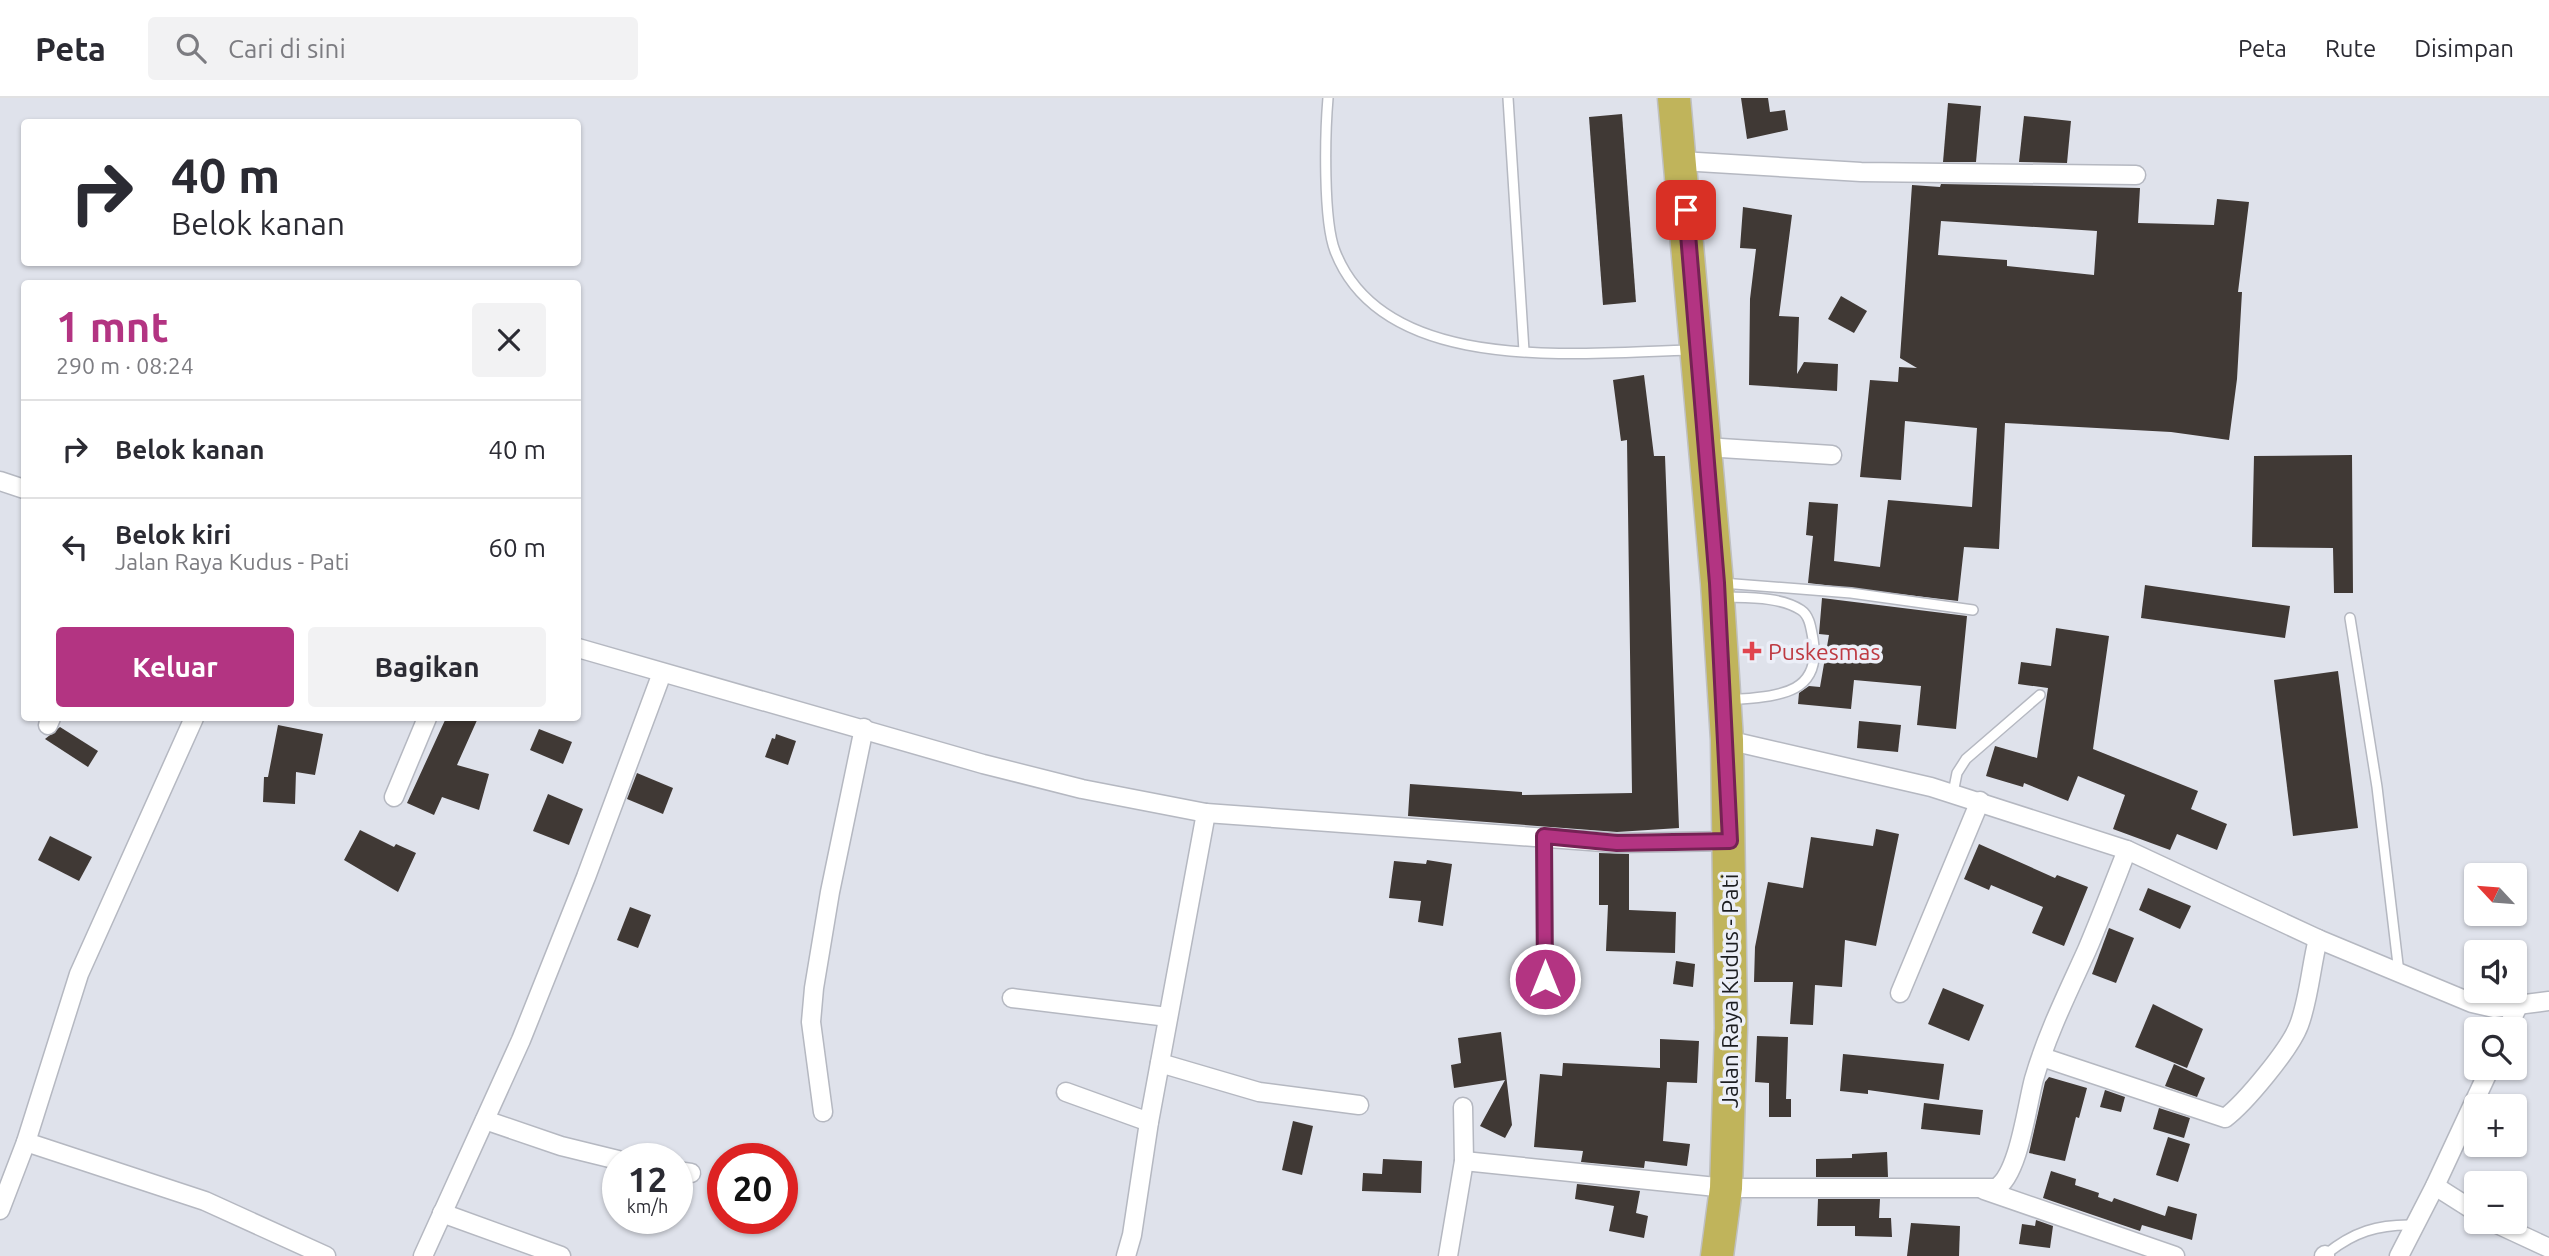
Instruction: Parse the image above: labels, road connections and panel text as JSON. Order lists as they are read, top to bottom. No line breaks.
{"streets":{"highway":["Jalan Raya Kudus - Pati"]},"places":{"health":["Puskesmas"]},"north":"top left","page":{"header":"Peta","search":"Cari di sini","nav":["Peta","Rute","Disimpan"],"turn":["40 m","Belok kanan"],"heading":["1 mnt","290 m · 08:24"],"list":[{"name":"Belok kanan","value":"40 m"},{"name":"Belok kiri","note":"Jalan Raya Kudus - Pati","value":"60 m"}],"buttons":["Keluar","Bagikan"],"map_buttons":["+","−"],"speed":"12 km/h","limit":"20"}}
